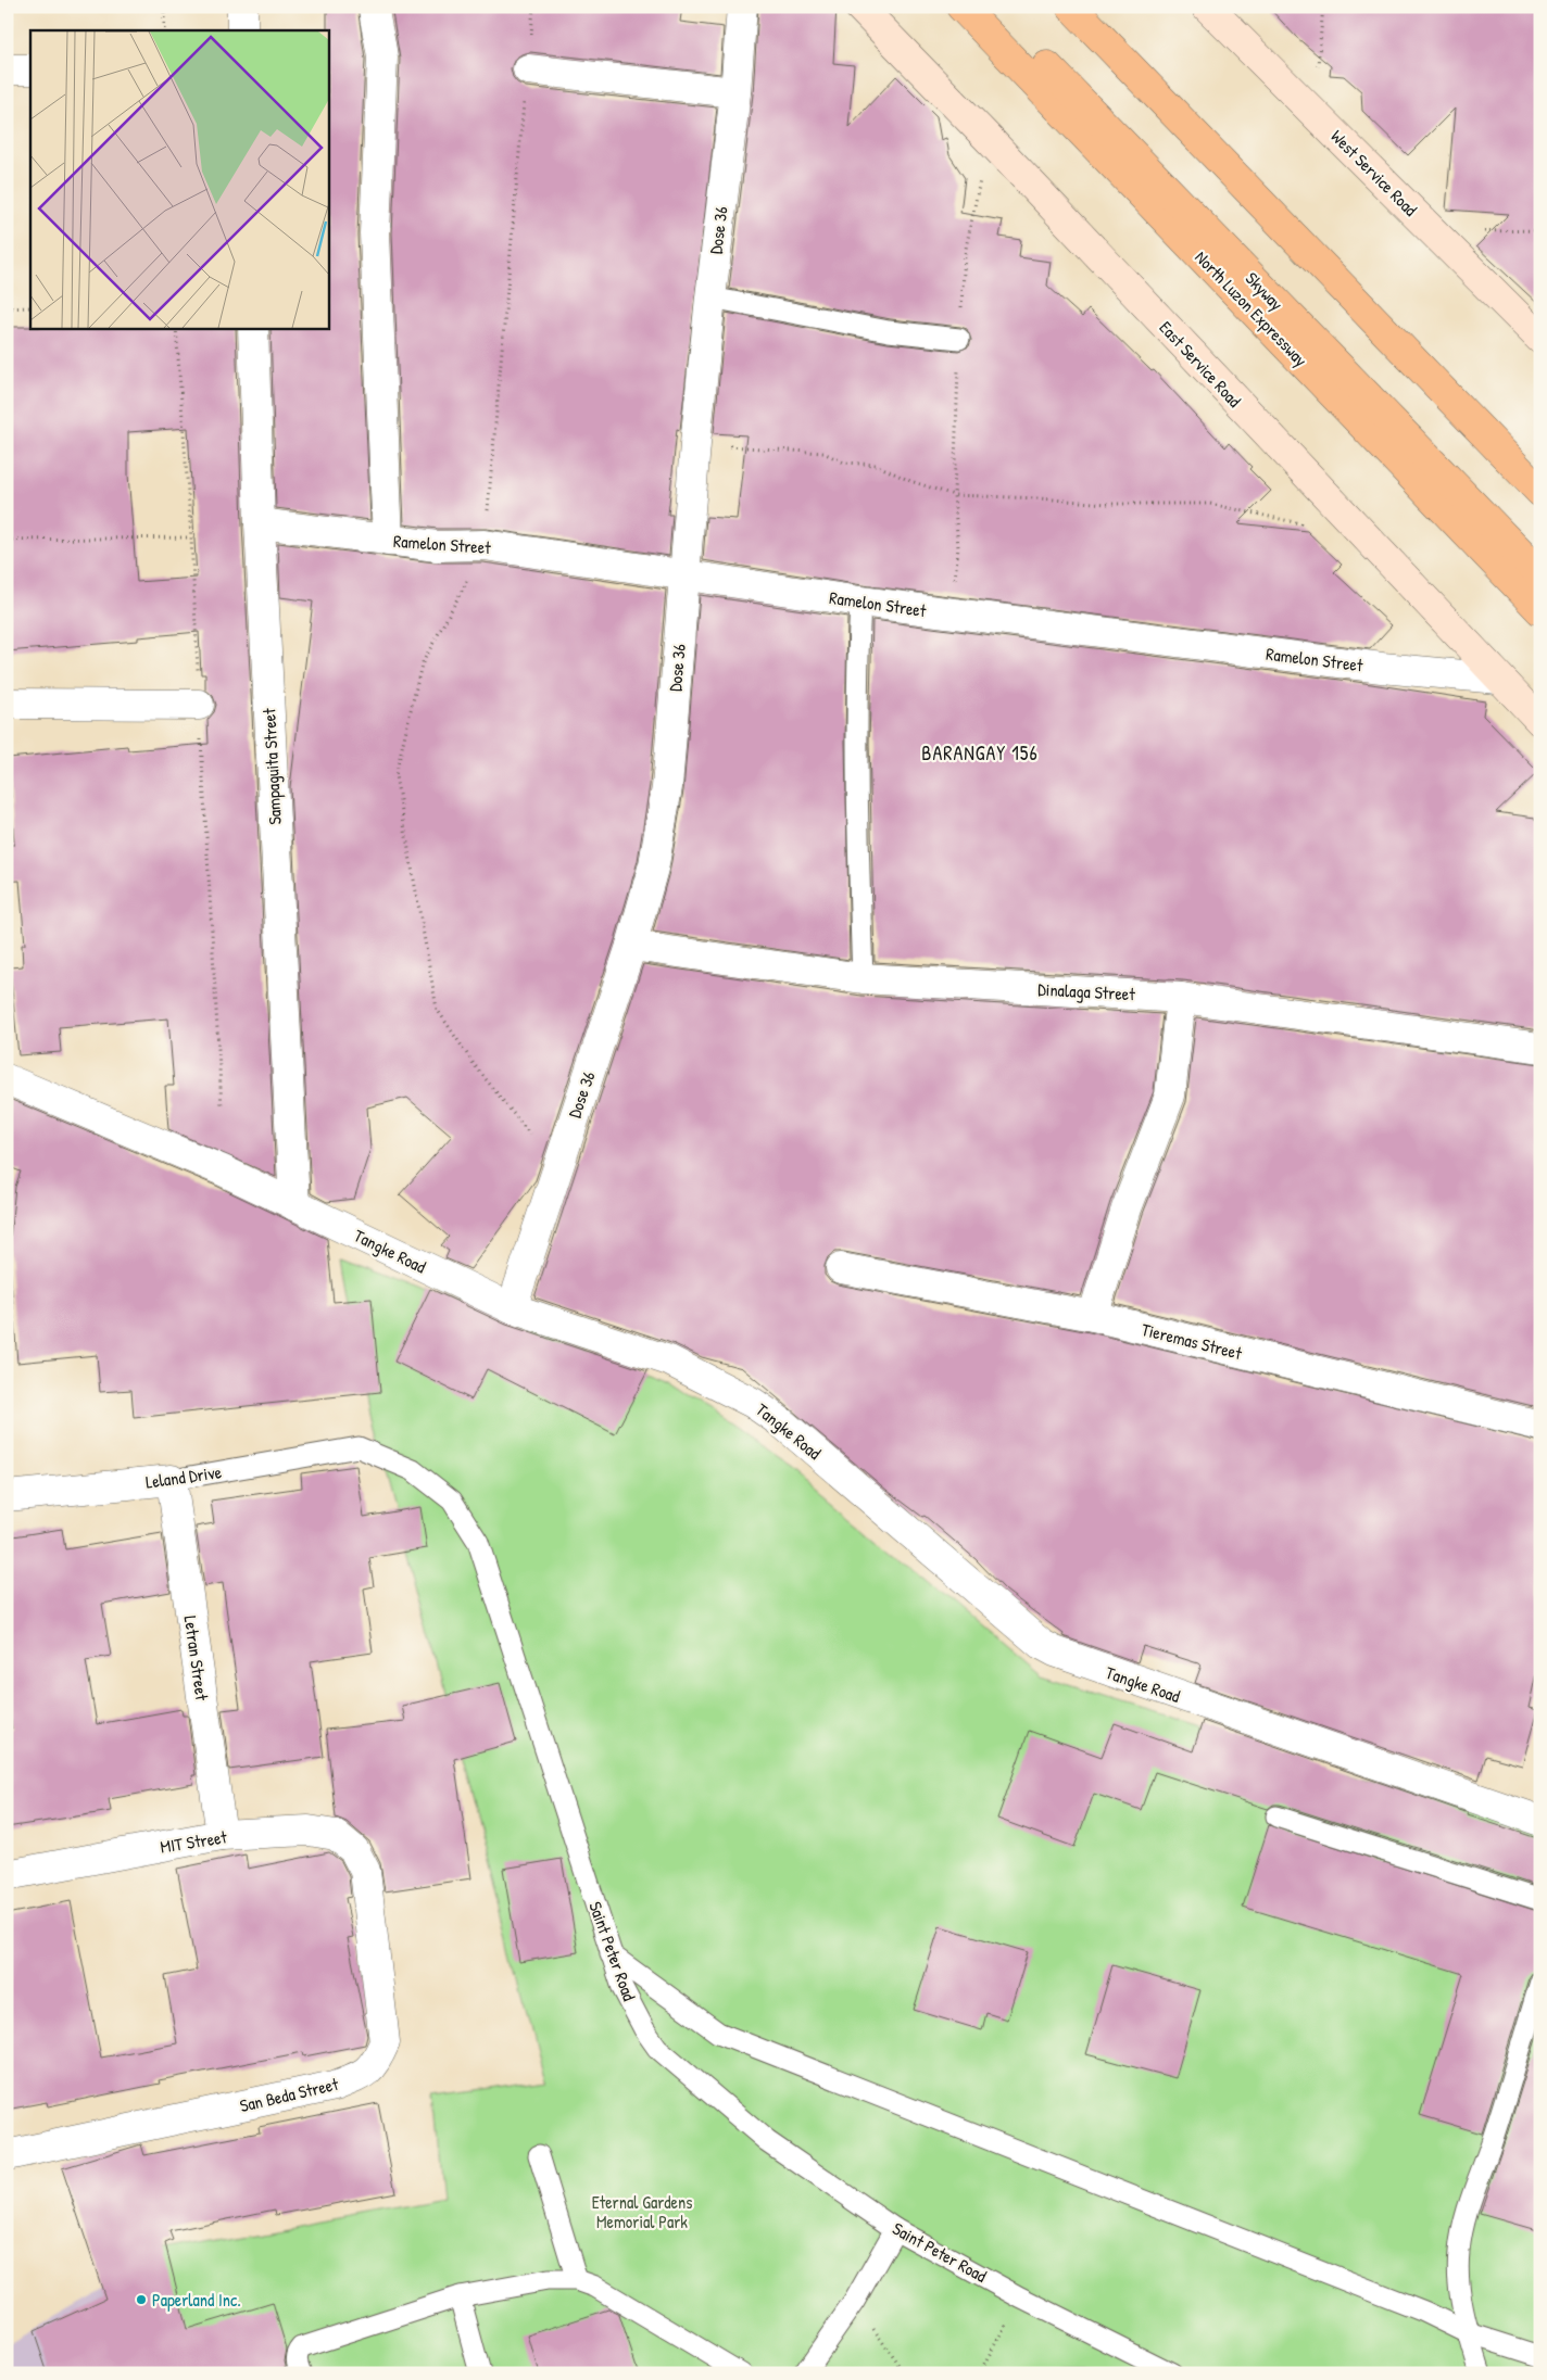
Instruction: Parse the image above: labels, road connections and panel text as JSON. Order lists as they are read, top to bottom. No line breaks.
{"streets":{"highway":["Skyway","North Luzon Expressway"],"street":["West Service Road","Dose 36","East Service Road","Ramelon Street","Sampaguita Street","Dinalaga Street","Tangke Road","Tieremas Street","Leland Drive","Letran Street","MIT Street","San Beda Street"],"lane":["Saint Peter Road"]},"crossings":[["Dose 36","Ramelon Street"],["Dose 36","Dinalaga Street"],["Dose 36","Tangke Road"],["East Service Road","Ramelon Street"],["Ramelon Street","Sampaguita Street"],["Sampaguita Street","Tangke Road"],["Leland Drive","Letran Street"],["Leland Drive","Saint Peter Road"],["Letran Street","MIT Street"],["MIT Street","San Beda Street"]],"districts":["BARANGAY 156"],"parks":["Eternal Gardens Memorial Park"],"places":["Paperland Inc."]}
